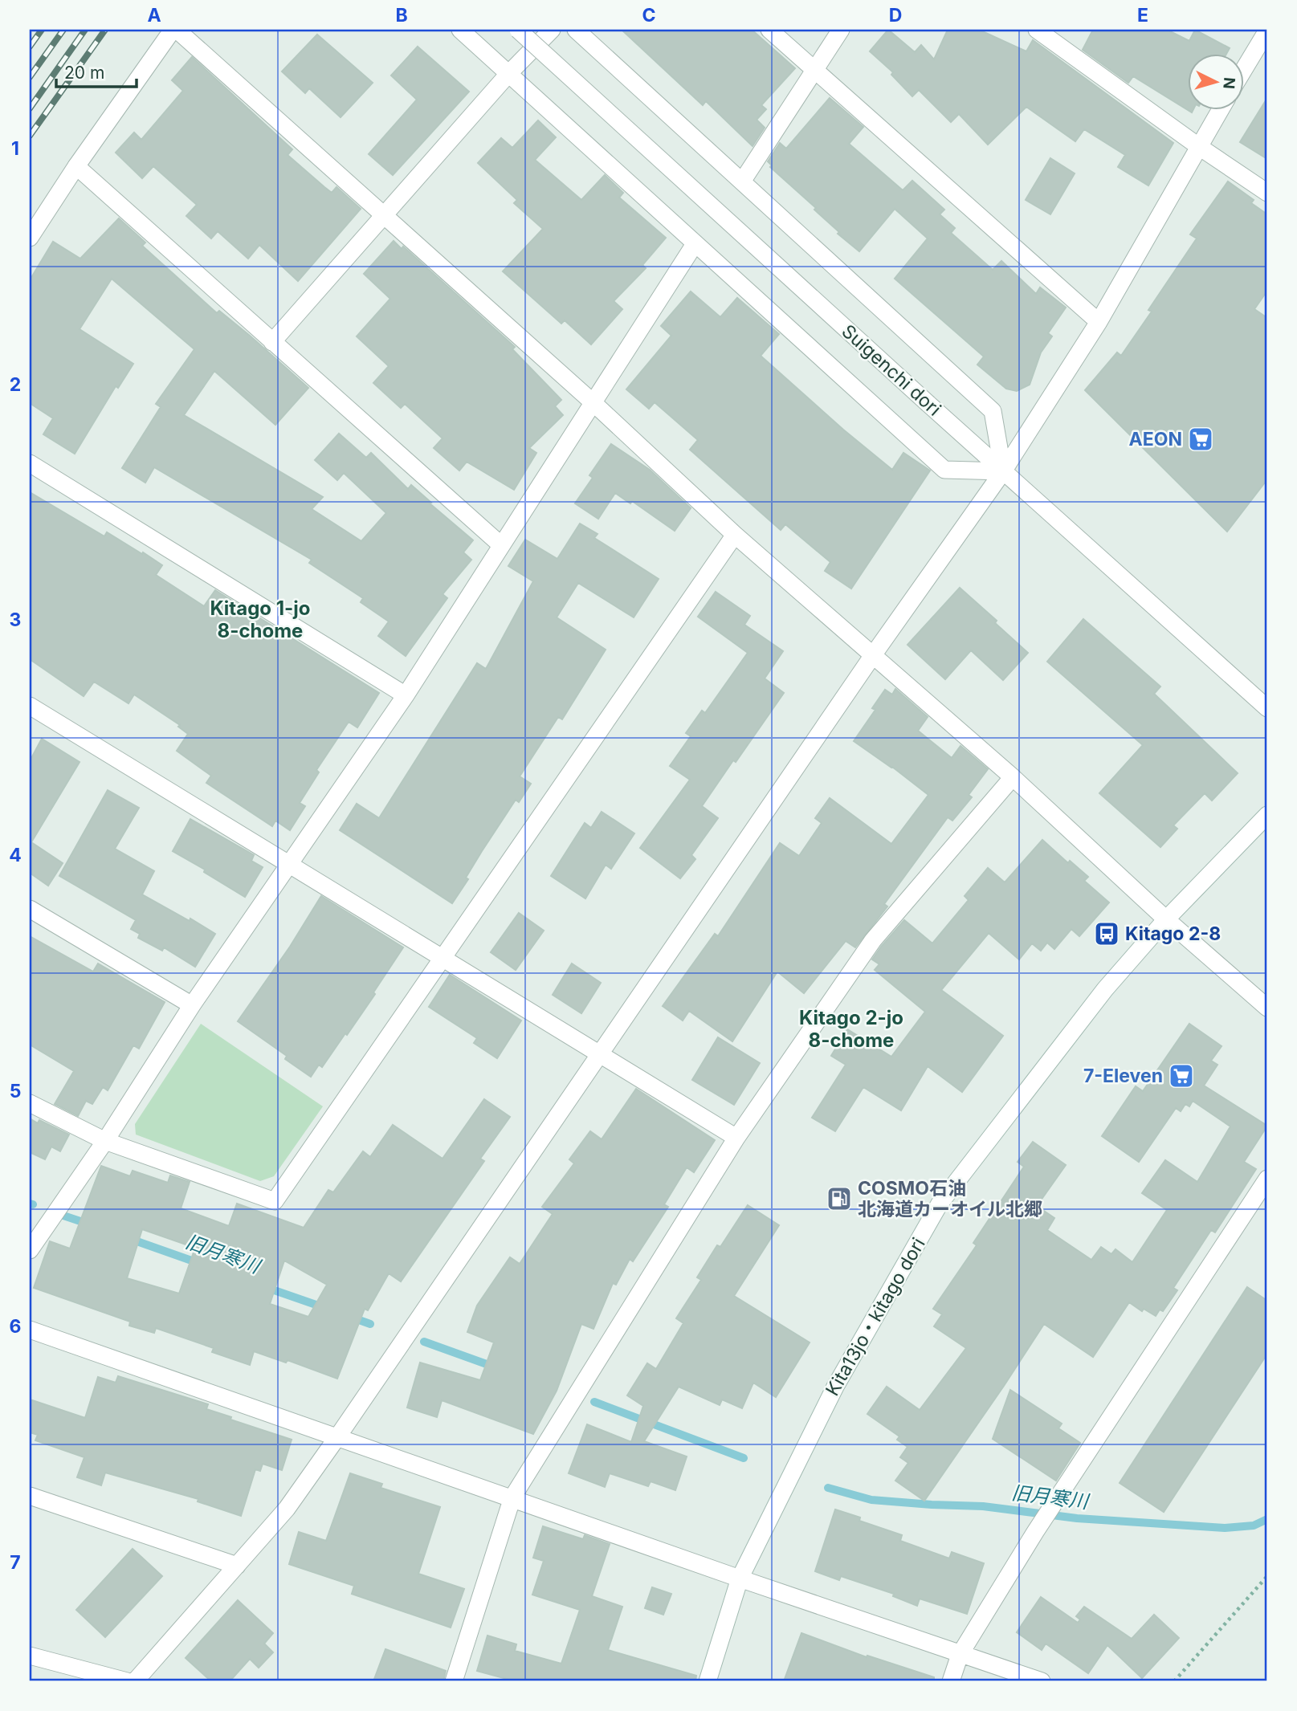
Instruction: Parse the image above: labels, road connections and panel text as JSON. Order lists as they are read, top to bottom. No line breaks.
{"streets":{"street":["Suigenchi dori","Kita13jo・kitago dori"]},"districts":["Kitago 1-jo 8-chome","Kitago 2-jo 8-chome"],"water":["旧月寒川"],"places":{"supermarket":["AEON","7-Eleven"],"bus stop":["Kitago 2-8"],"fuel station":["COSMO石油 北海道カーオイル北郷"]},"scale_bar":"20 m","north":"right","grid":{"columns":["A","B","C","D","E"],"rows":["1","2","3","4","5","6","7"]}}
